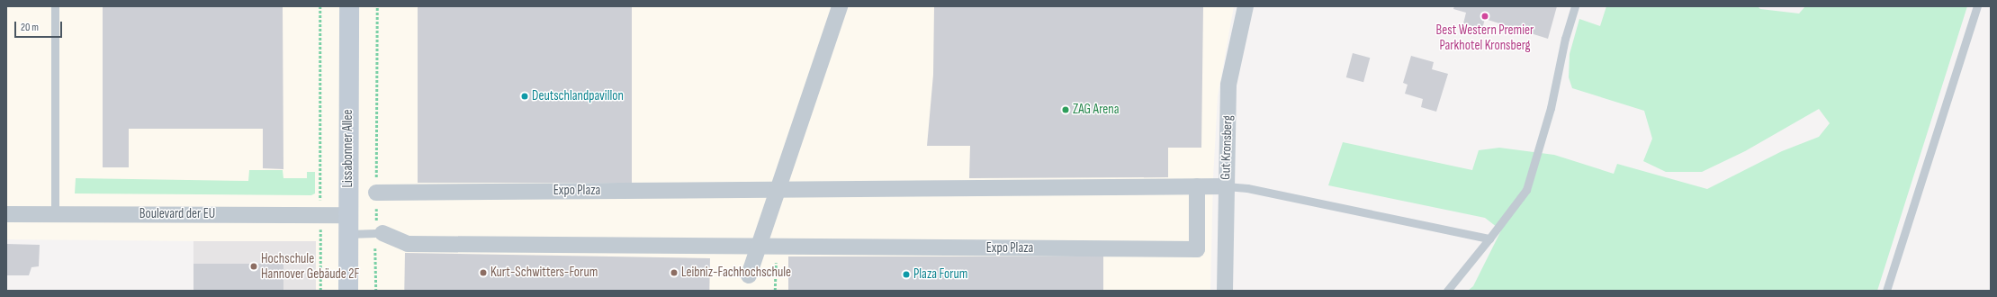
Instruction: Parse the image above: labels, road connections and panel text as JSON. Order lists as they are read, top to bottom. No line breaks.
{"streets":{"main road":["Lissabonner Allee"],"street":["Gut Kronsberg","Expo Plaza","Boulevard der EU"]},"crossings":[["Gut Kronsberg","Expo Plaza"],["Lissabonner Allee","Boulevard der EU"]],"places":["Best Western Premier Parkhotel Kronsberg","Deutschlandpavillon","ZAG Arena","Hochschule Hannover Gebäude 2F","Kurt-Schwitters-Forum","Leibniz-Fachhochschule","Plaza Forum"],"scale_bar":"20 m"}
